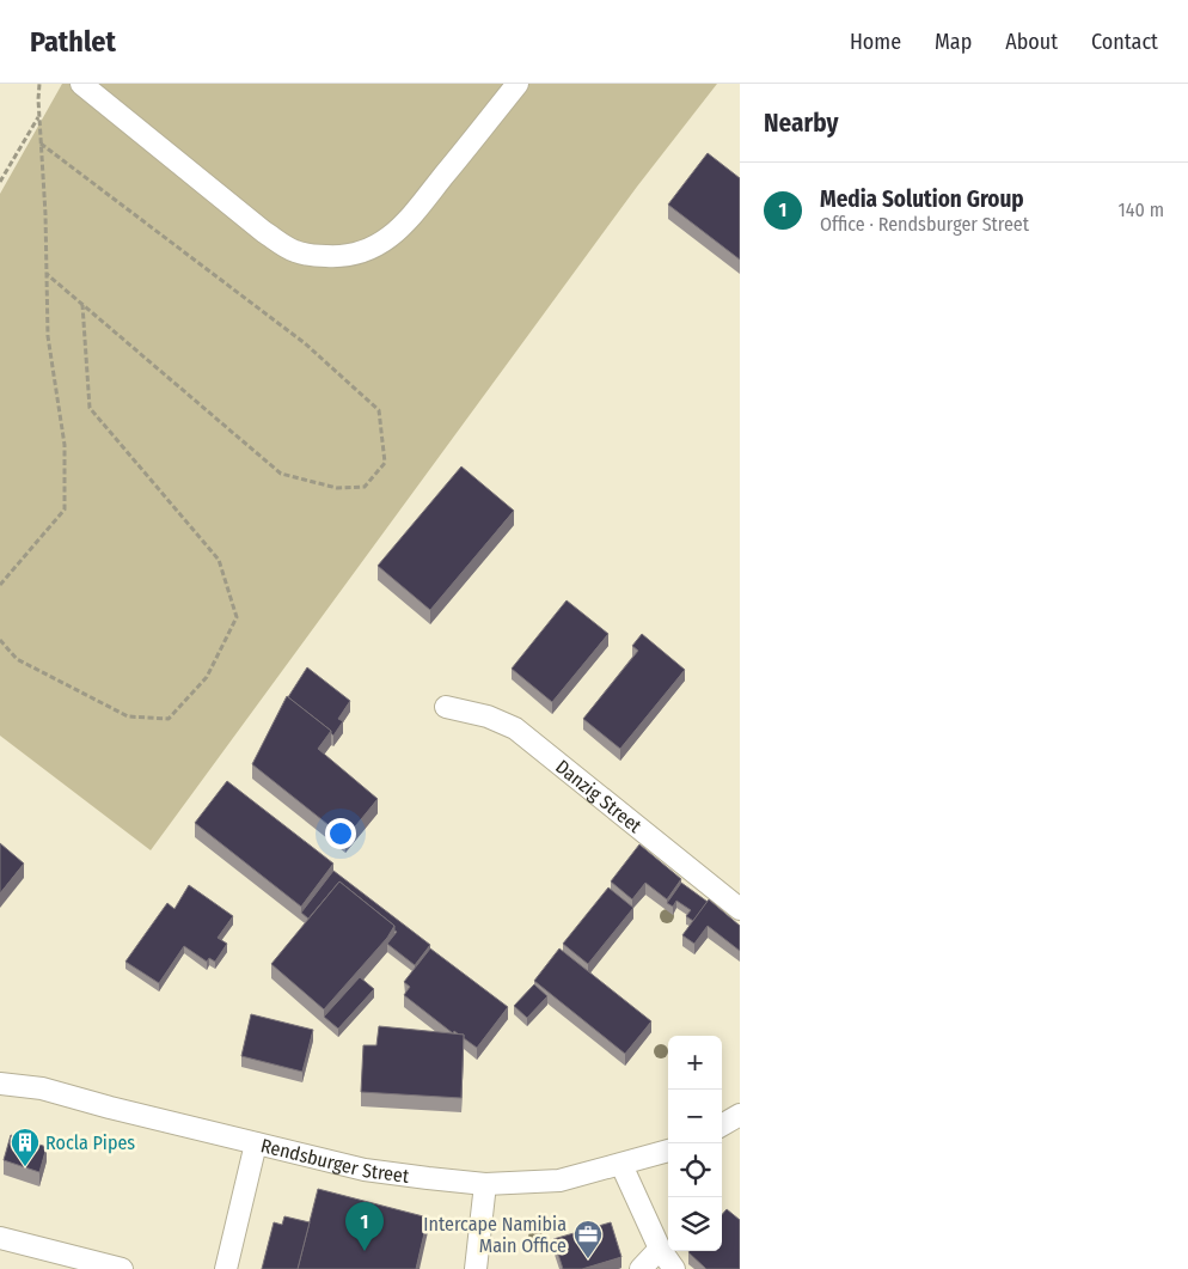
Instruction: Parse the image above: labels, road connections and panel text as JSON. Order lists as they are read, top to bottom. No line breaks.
{"streets":{"street":["Danzig Street","Rendsburger Street"]},"places":{"building":["Rocla Pipes"],"office":["Intercape Namibia Main Office"]},"page":{"header":"Pathlet","nav":["Home","Map","About","Contact"],"heading":"Nearby","list":[{"mark":"1","name":"Media Solution Group","note":"Office · Rendsburger Street","value":"140 m"}],"map_buttons":["+","−"],"pins":"1"}}
